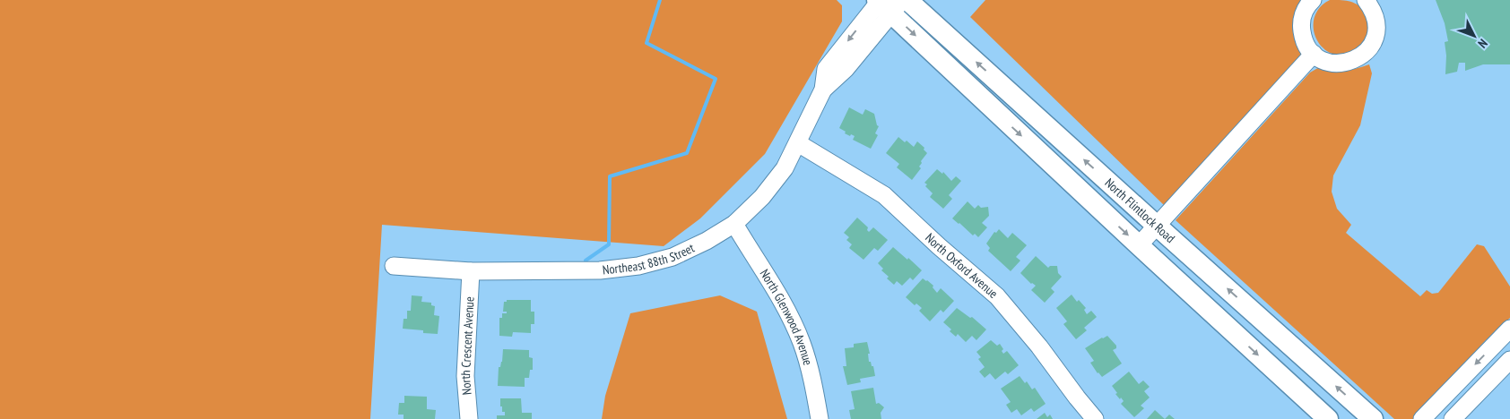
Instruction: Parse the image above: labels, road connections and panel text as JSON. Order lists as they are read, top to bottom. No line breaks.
{"streets":{"main road":["North Flintlock Road"],"street":["Northeast 88th Street","North Oxford Avenue","North Glenwood Avenue","North Crescent Avenue"]},"crossings":[["North Flintlock Road","Northeast 88th Street"],["Northeast 88th Street","North Oxford Avenue"],["Northeast 88th Street","North Glenwood Avenue"],["Northeast 88th Street","North Crescent Avenue"]],"north":"bottom right"}
